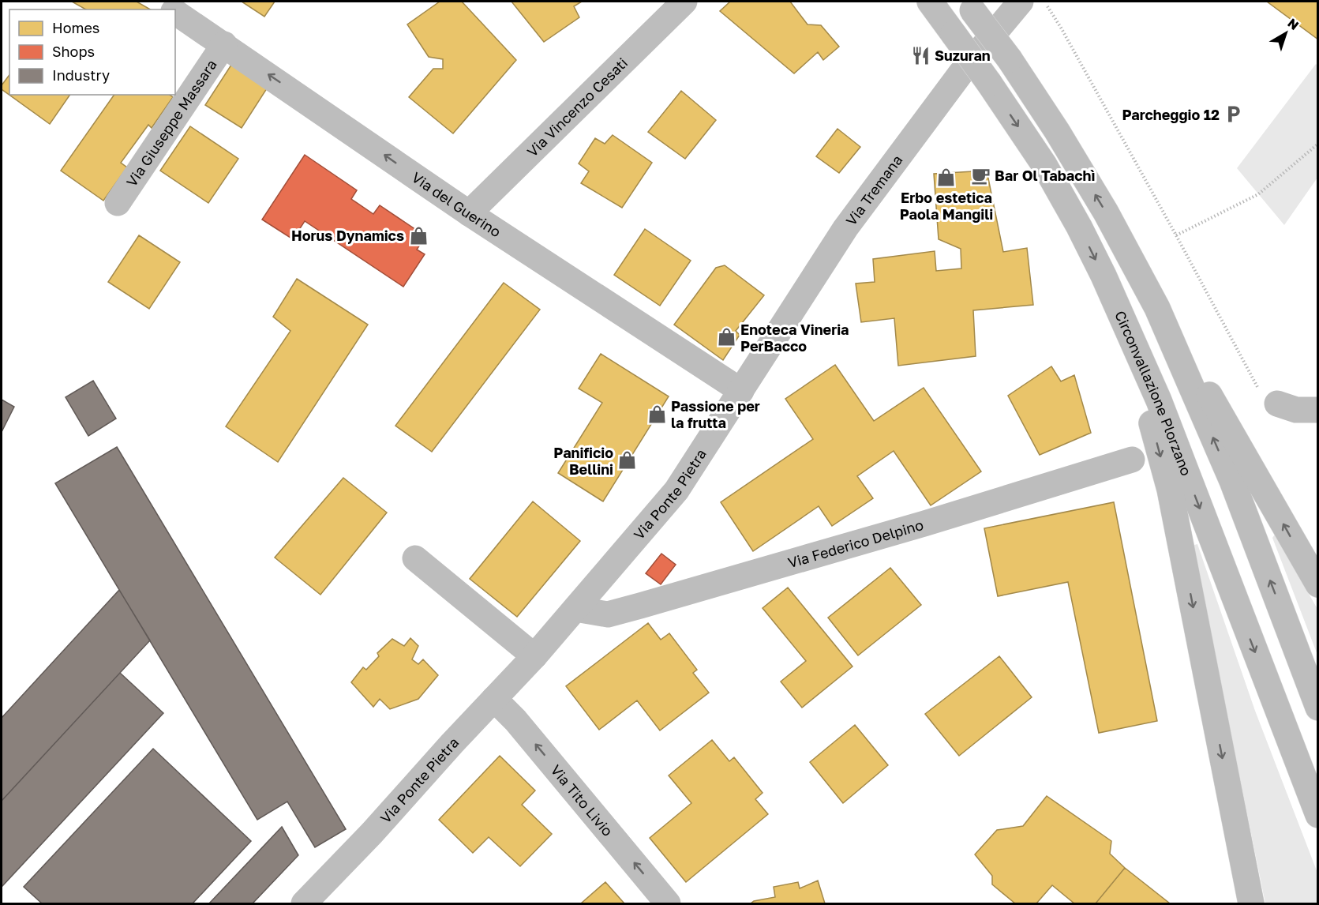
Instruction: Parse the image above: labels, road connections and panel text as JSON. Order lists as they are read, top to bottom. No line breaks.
{"streets":{"main road":["Via Vincenzo Cesati","Via Giuseppe Massara","Via Tremana","Via del Guerino","Circonvallazione Plorzano","Via Ponte Pietra","Via Federico Delpino","Via Tito Livio"]},"crossings":[["Via Vincenzo Cesati","Via del Guerino"],["Via Giuseppe Massara","Via del Guerino"],["Via Tremana","Via del Guerino"],["Via Tremana","Via Ponte Pietra"],["Via del Guerino","Via Ponte Pietra"],["Via Ponte Pietra","Via Federico Delpino"],["Via Ponte Pietra","Via Tito Livio"]],"one_way":["Via del Guerino","Via Tito Livio"],"places":{"restaurant":["Suzuran"],"parking":["Parcheggio 12"],"cafe":["Bar Ol Tabachì"],"shop":["Erbo estetica Paola Mangili","Horus Dynamics","Enoteca Vineria PerBacco","Passione per la frutta","Panificio Bellini"]},"legend":["Homes","Shops","Industry"],"north":"top right"}
